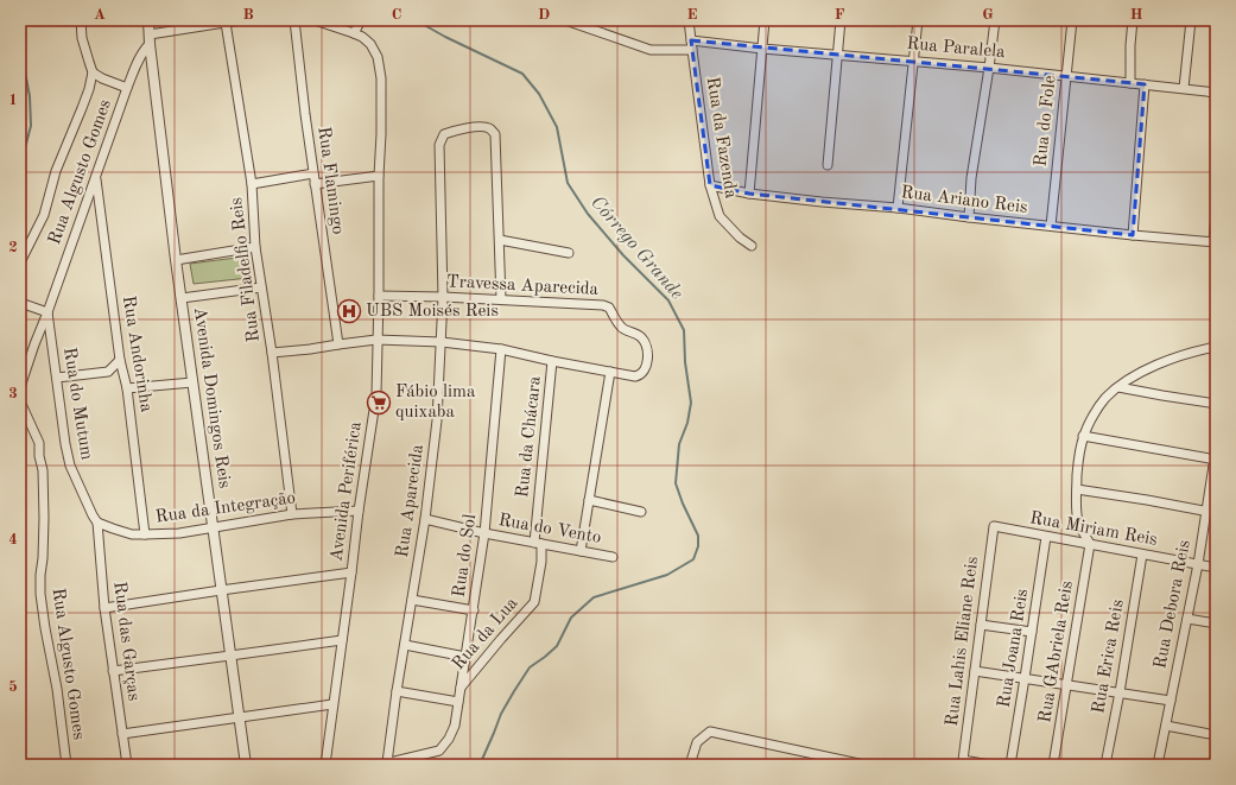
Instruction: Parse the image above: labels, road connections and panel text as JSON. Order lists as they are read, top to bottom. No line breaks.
{"streets":{"street":["Rua Paralela","Rua do Fole","Rua da Fazenda","Rua Algusto Gomes","Rua Flamingo","Rua Ariano Reis","Rua Filadelfio Reis","Travessa Aparecida","Rua Andorinha","Avenida Domingos Reis","Rua do Mutum","Rua da Chácara","Avenida Periférica","Rua Aparecida","Rua da Integração","Rua do Vento","Rua Miriam Reis","Rua do Sol","Rua Debora Reis","Rua da Lua","Rua das Garças","Rua Lahis Eliane Reis","Rua Joana Reis","Rua GAbriela Reis","Rua Erica Reis"]},"crossings":[["Rua Paralela","Rua do Fole"],["Rua Paralela","Rua da Fazenda"],["Rua do Fole","Rua Ariano Reis"],["Rua da Fazenda","Rua Ariano Reis"],["Rua Algusto Gomes","Rua Andorinha"],["Rua Algusto Gomes","Avenida Domingos Reis"],["Rua Algusto Gomes","Rua do Mutum"],["Rua Filadelfio Reis","Rua da Integração"],["Travessa Aparecida","Avenida Periférica"],["Travessa Aparecida","Rua Aparecida"],["Rua Andorinha","Rua da Integração"],["Avenida Domingos Reis","Rua da Integração"],["Rua do Mutum","Rua da Integração"],["Rua do Mutum","Rua das Garças"],["Rua da Chácara","Rua do Vento"],["Rua da Chácara","Rua da Lua"],["Avenida Periférica","Rua da Integração"],["Rua Aparecida","Rua do Vento"],["Rua Aparecida","Rua do Sol"],["Rua da Integração","Rua das Garças"],["Rua do Vento","Rua do Sol"],["Rua do Vento","Rua da Lua"],["Rua Miriam Reis","Rua Debora Reis"],["Rua Miriam Reis","Rua Lahis Eliane Reis"],["Rua Miriam Reis","Rua Joana Reis"],["Rua Miriam Reis","Rua GAbriela Reis"],["Rua Miriam Reis","Rua Erica Reis"],["Rua do Sol","Rua da Lua"]],"water":["Córrego Grande"],"places":{"hospital":["UBS Moisés Reis"],"supermarket":["Fábio lima quixaba"]},"grid":{"columns":["A","B","C","D","E","F","G","H"],"rows":["1","2","3","4","5"]}}
